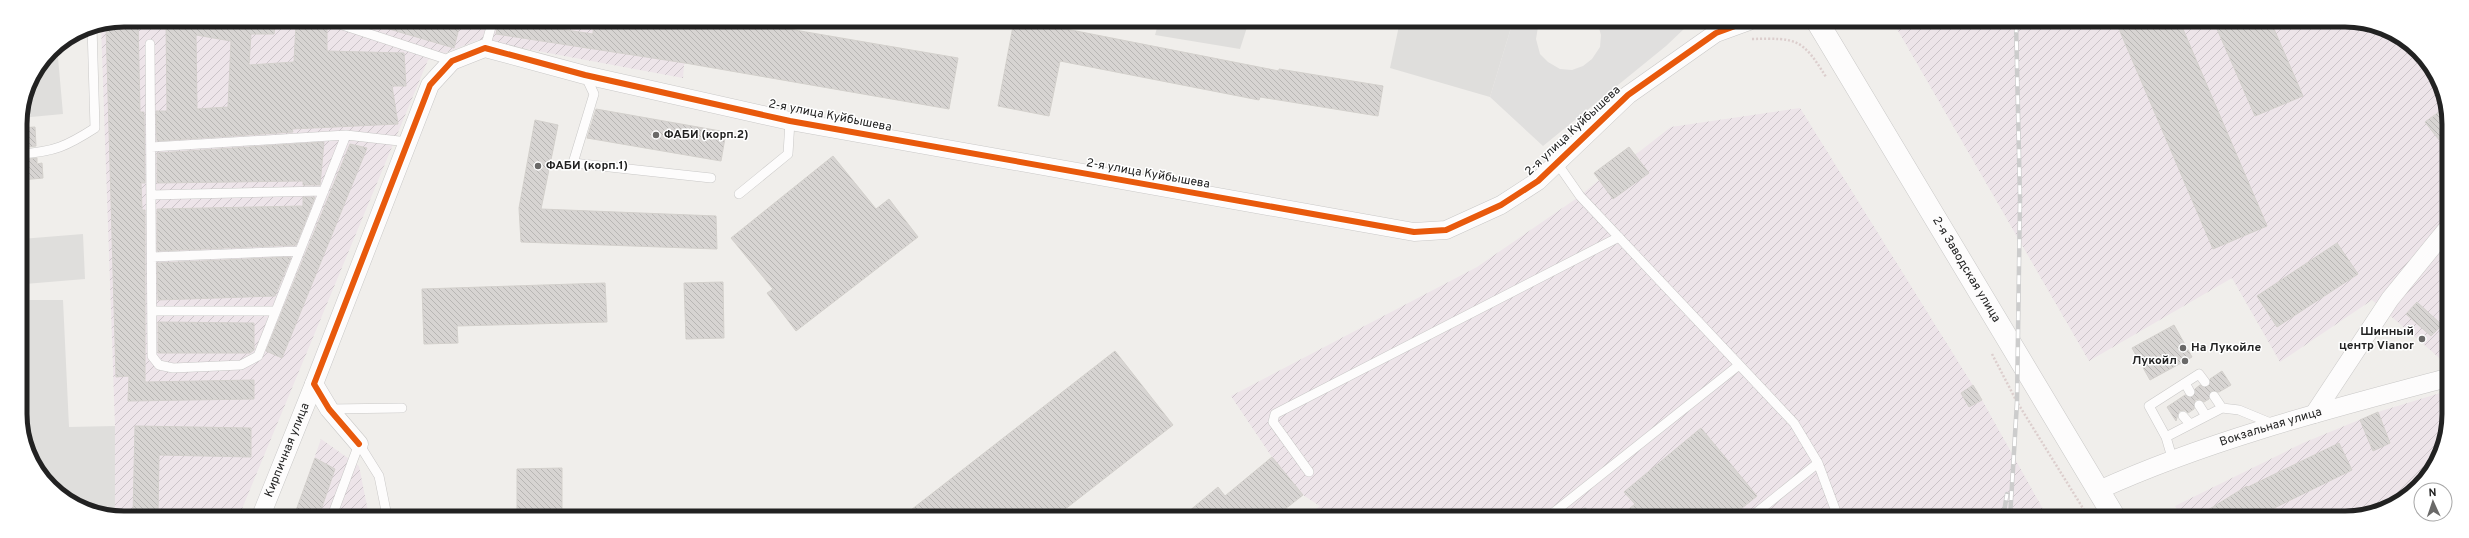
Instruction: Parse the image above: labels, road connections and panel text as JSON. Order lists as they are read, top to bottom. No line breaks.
{"streets":{"street":["2-я улица Куйбышева","2-я Заводская улица","Вокзальная улица","Кирпичная улица"]},"crossings":[["2-я Заводская улица","Вокзальная улица"]],"places":["ФАБИ (корп.2)","ФАБИ (корп.1)","Шинный центр Vianor","На Лукойле","Лукойл"],"north":"top"}
